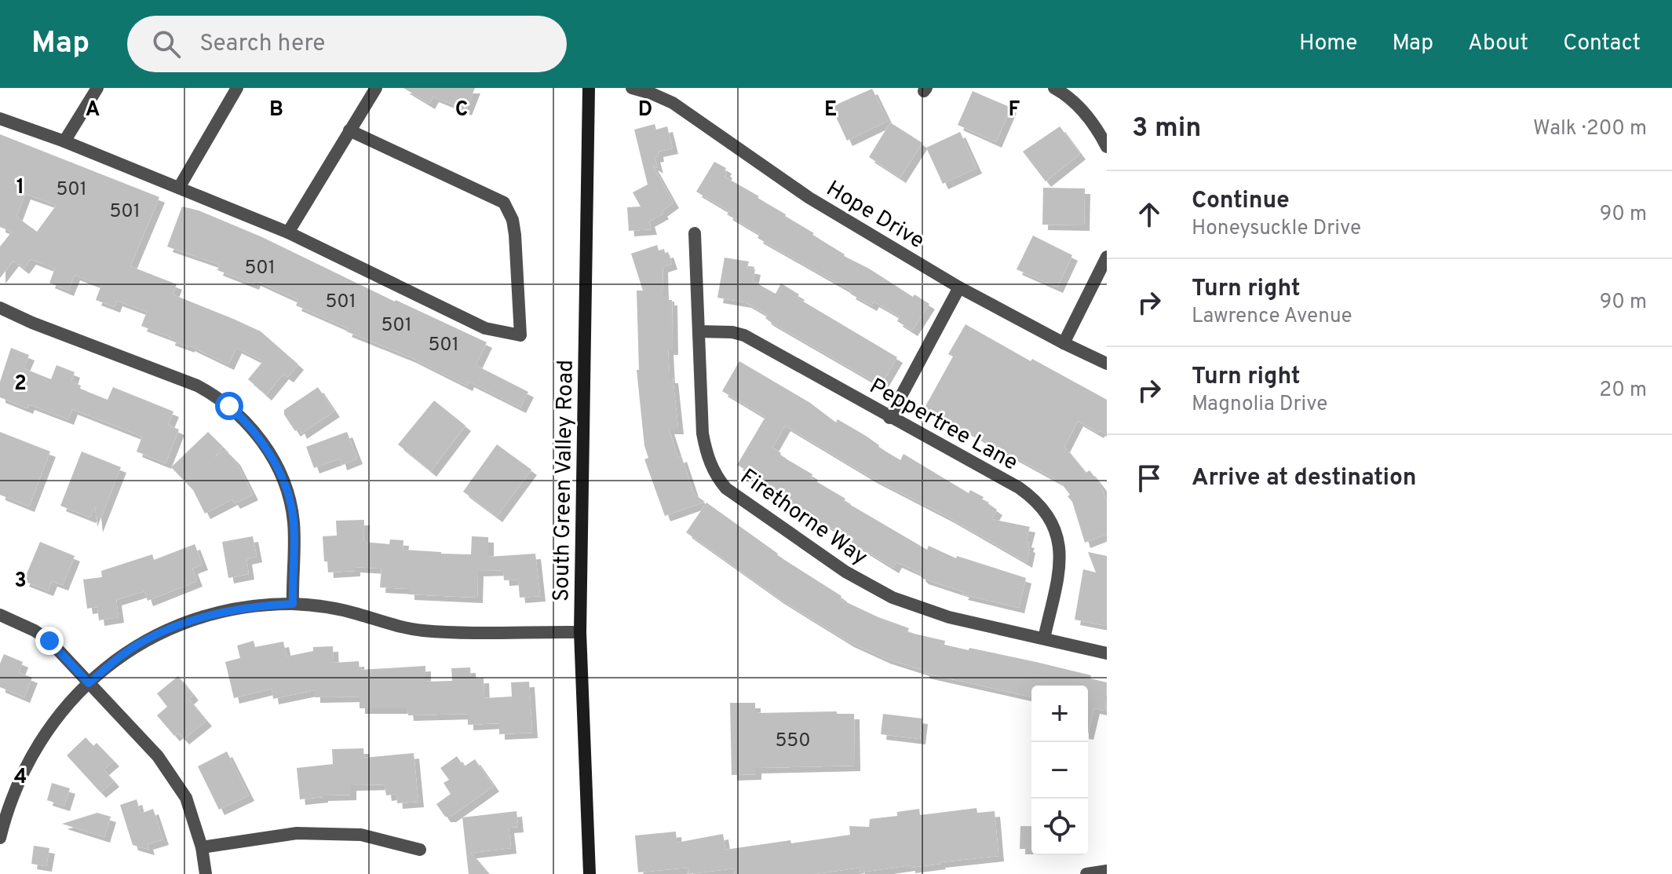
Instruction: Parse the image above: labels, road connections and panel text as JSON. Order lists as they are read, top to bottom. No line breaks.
{"streets":{"main road":["South Green Valley Road"],"street":["Hope Drive","Peppertree Lane","Firethorne Way"]},"crossings":[["Peppertree Lane","Firethorne Way"]],"house_numbers":["501","501","501","501","501","501","550"],"page":{"header":"Map","search":"Search here","nav":["Home","Map","About","Contact"],"heading":["3 min","Walk · 200 m"],"list":[["Continue","Honeysuckle Drive","90 m"],["Turn right","Lawrence Avenue","90 m"],["Turn right","Magnolia Drive","20 m"],"Arrive at destination"],"map_buttons":["+","−"]},"grid":{"columns":["A","B","C","D","E","F"],"rows":["1","2","3","4"]}}
